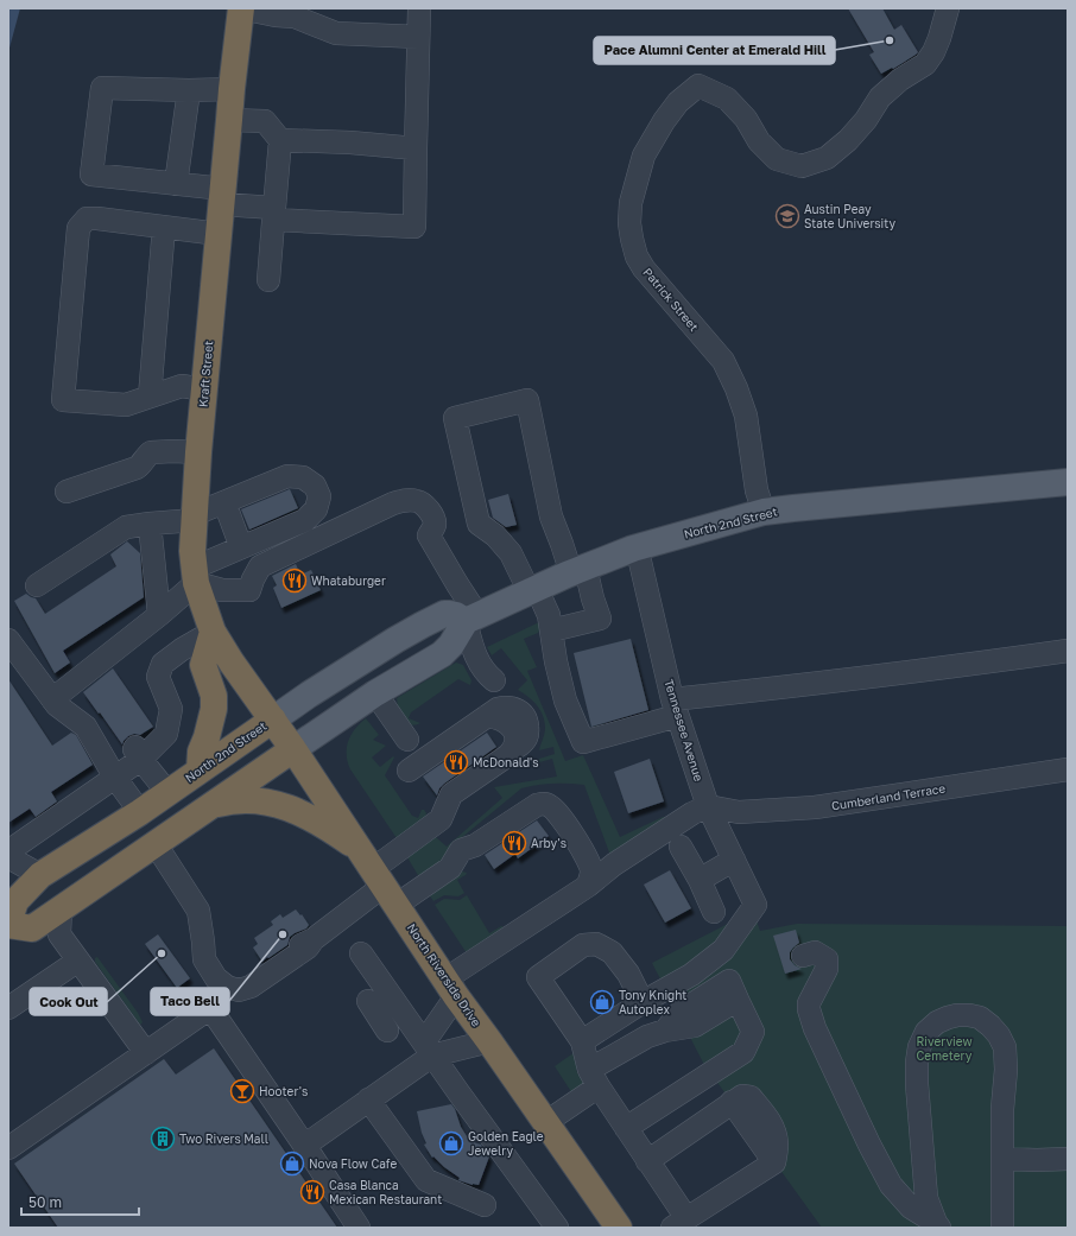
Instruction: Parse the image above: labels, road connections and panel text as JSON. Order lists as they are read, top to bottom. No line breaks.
{"streets":{"highway":["Kraft Street","North 2nd Street","North Riverside Drive"],"street":["Patrick Street","Tennessee Avenue","Cumberland Terrace"]},"crossings":[["Patrick Street","North 2nd Street"],["Kraft Street","North 2nd Street"],["Kraft Street","North Riverside Drive"],["North 2nd Street","Tennessee Avenue"],["North 2nd Street","North Riverside Drive"],["Tennessee Avenue","Cumberland Terrace"]],"parks":["Riverview Cemetery"],"places":{"other":["Pace Alumni Center at Emerald Hill","Taco Bell","Cook Out"],"school or university":["Austin Peay State University"],"restaurant":["Whataburger","McDonald's","Arby's","Casa Blanca Mexican Restaurant"],"shop":["Tony Knight Autoplex","Golden Eagle Jewelry","Nova Flow Cafe"],"bar":["Hooter's"],"building":["Two Rivers Mall"]},"scale_bar":"50 m"}
